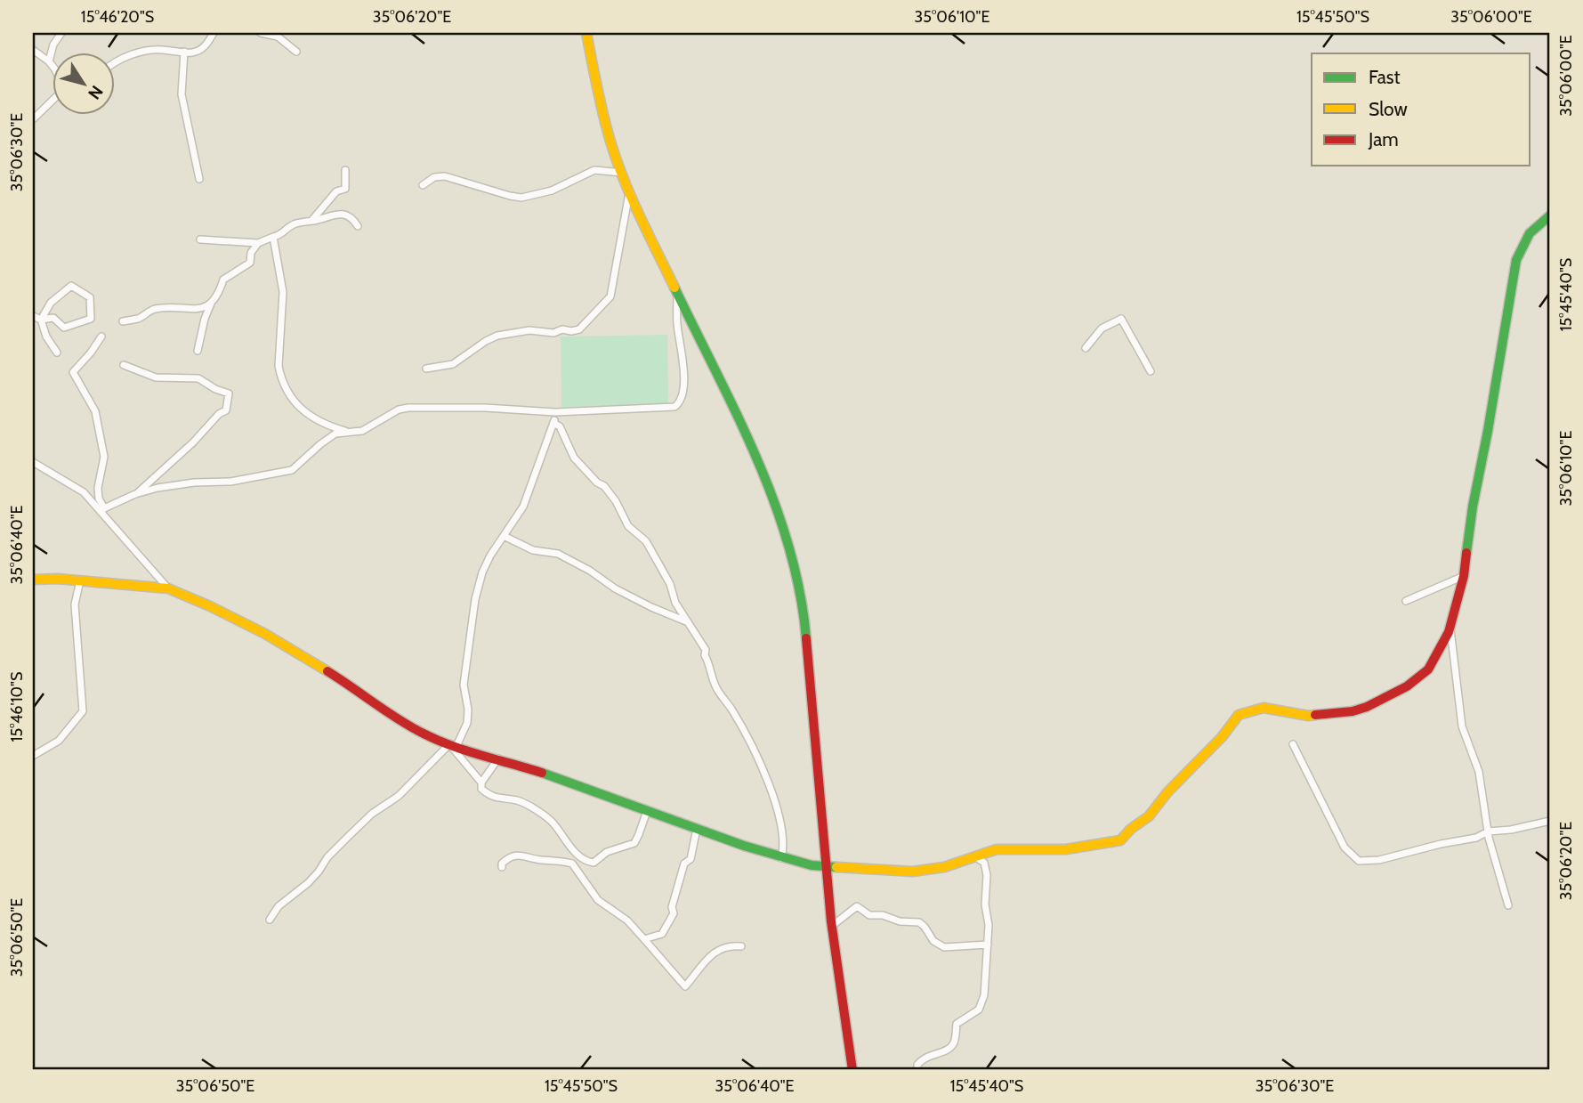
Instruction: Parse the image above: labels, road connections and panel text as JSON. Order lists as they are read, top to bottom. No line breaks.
{"legend":["Fast","Slow","Jam"],"north":"bottom right","coordinates":["15°46'20\"S","35°06'20\"E","35°06'10\"E","15°45'50\"S","35°06'00\"E","35°06'30\"E","15°45'40\"S","35°06'40\"E","15°46'10\"S","35°06'50\"E"]}
